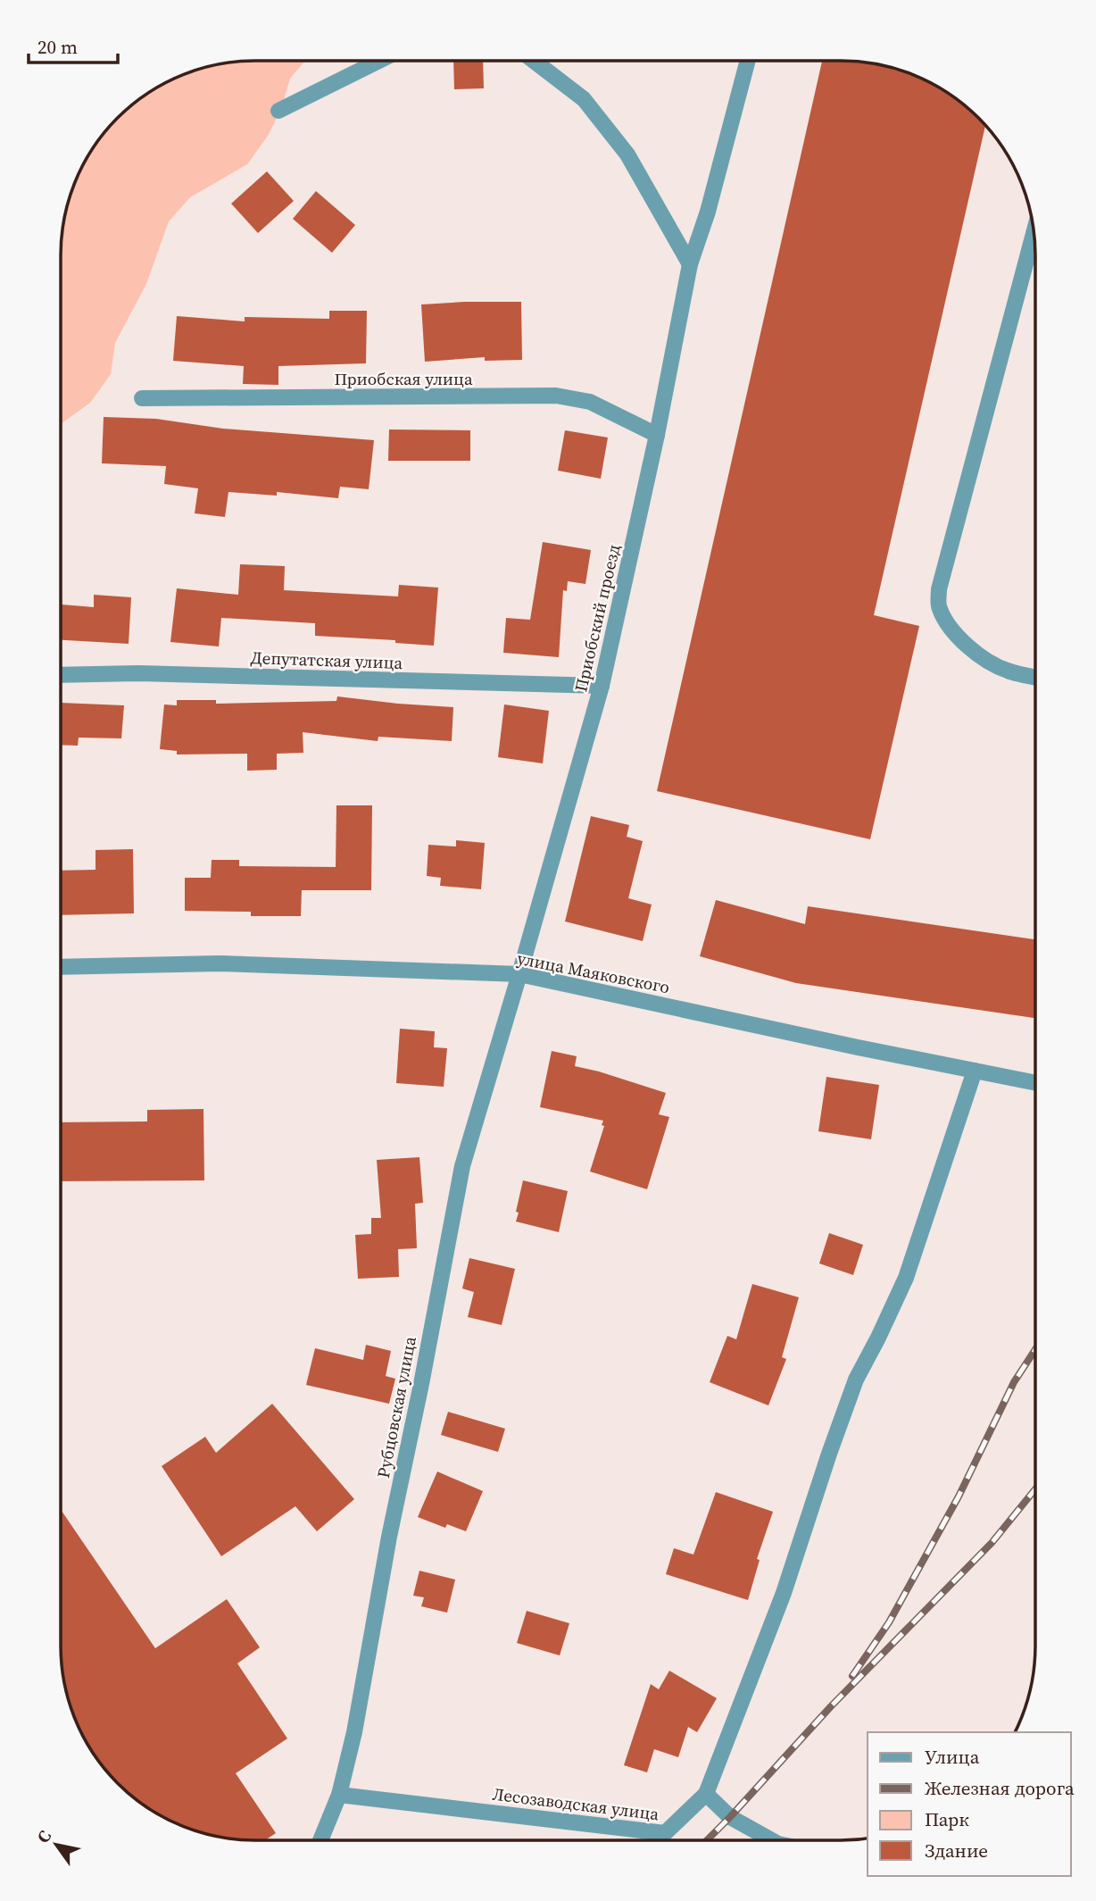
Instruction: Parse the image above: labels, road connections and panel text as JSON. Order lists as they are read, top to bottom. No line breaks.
{"streets":{"street":["Приобская улица","Приобский проезд","Депутатская улица","улица Маяковского","Рубцовская улица","Лесозаводская улица"]},"crossings":[["Приобская улица","Приобский проезд"],["Приобский проезд","Депутатская улица"],["Приобский проезд","улица Маяковского"],["Приобский проезд","Рубцовская улица"],["улица Маяковского","Рубцовская улица"],["Рубцовская улица","Лесозаводская улица"]],"legend":["Улица","Железная дорога","Парк","Здание"],"scale_bar":"20 m","north":"top left"}
